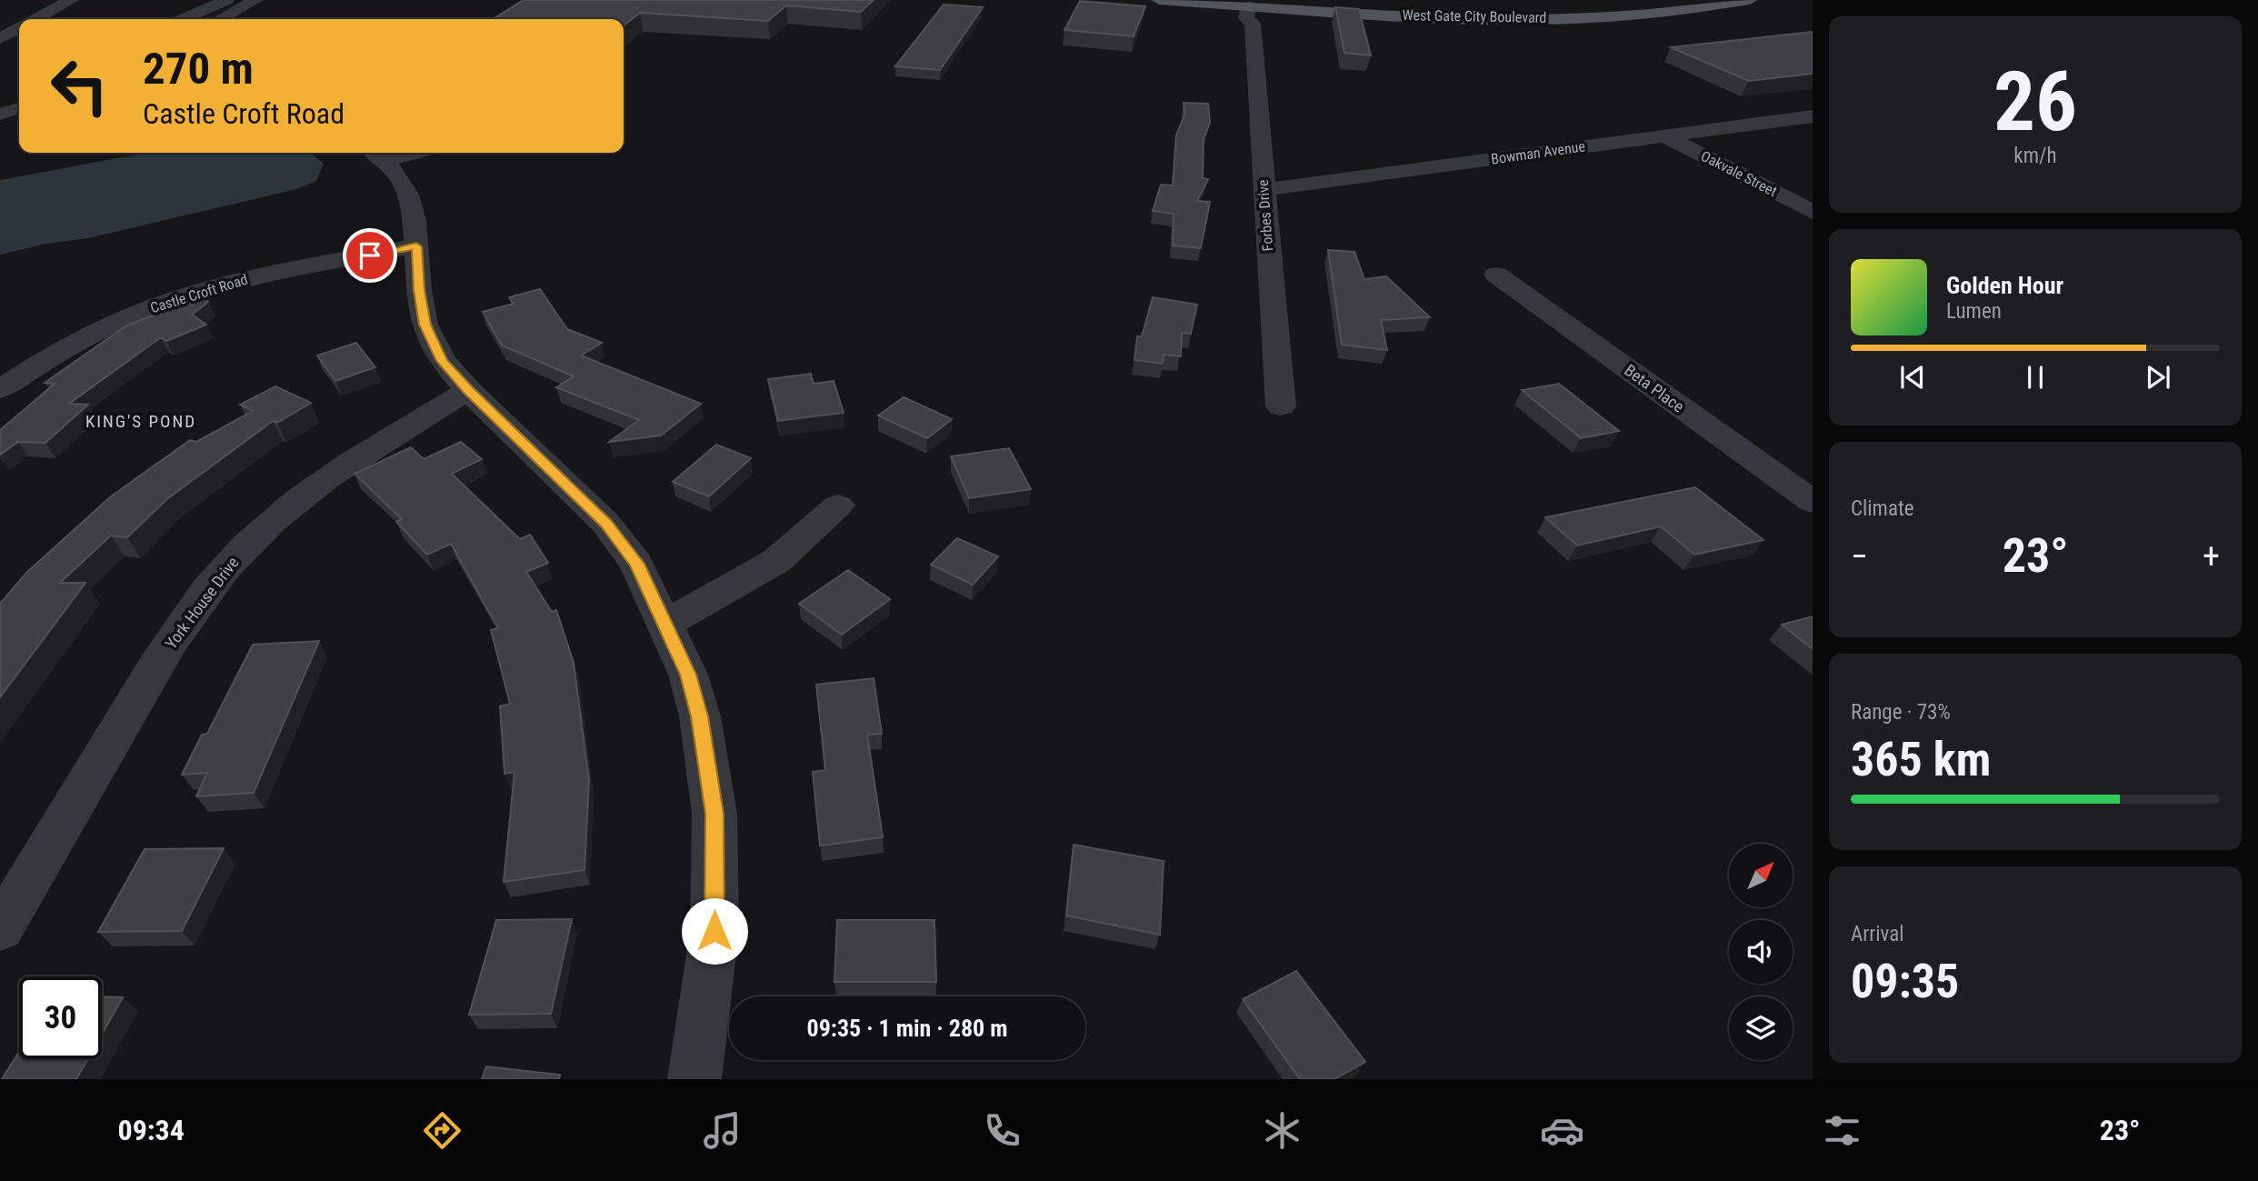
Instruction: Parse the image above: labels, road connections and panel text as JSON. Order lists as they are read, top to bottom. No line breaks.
{"streets":{"main road":["West Gate City Boulevard"],"street":["Bowman Avenue","Oakvale Street","Forbes Drive","Castle Croft Road","Beta Place","York House Drive"]},"crossings":[["Bowman Avenue","Oakvale Street"],["Bowman Avenue","Forbes Drive"]],"districts":["KING'S POND"],"north":"top right","page":{"tile":[["26","km/h"],"Climate",["Range · 73%","365 km"],["Arrival","09:35"]],"turn":["270 m","Castle Croft Road"],"song":["Golden Hour","Lumen"],"heat":["−","23°","+"],"limit":"30","trip":"09:35 · 1 min · 280 m","tabs":["09:34","23°"]}}
